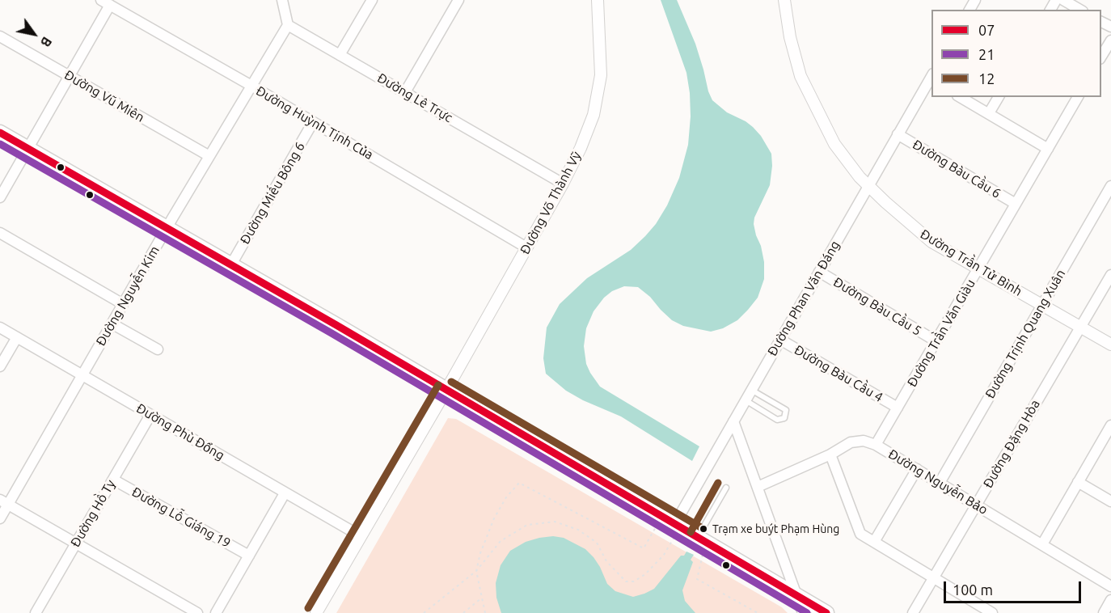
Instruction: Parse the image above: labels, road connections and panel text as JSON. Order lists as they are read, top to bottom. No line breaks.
{"streets":{"street":["Đường Vũ Miên","Đường Lê Trực","Đường Huỳnh Tịnh Của","Đường Bàu Cầu 6","Đường Miếu Bông 6","Đường Võ Thành Vỹ","Đường Trần Tử Bình","Đường Nguyễn Kim","Đường Phan Văn Đáng","Đường Bàu Cầu 5","Đường Trần Văn Giàu","Đường Trịnh Quang Xuân","Đường Bàu Cầu 4","Đường Phù Đổng","Đường Đặng Hòa","Đường Nguyễn Bảo","Đường Hồ Tỵ","Đường Lỗ Giáng 19"]},"crossings":[["Đường Vũ Miên","Đường Nguyễn Kim"],["Đường Lê Trực","Đường Võ Thành Vỹ"],["Đường Lê Trực","Đường Nguyễn Kim"],["Đường Huỳnh Tịnh Của","Đường Miếu Bông 6"],["Đường Huỳnh Tịnh Của","Đường Võ Thành Vỹ"],["Đường Huỳnh Tịnh Của","Đường Nguyễn Kim"],["Đường Bàu Cầu 6","Đường Phan Văn Đáng"],["Đường Bàu Cầu 6","Đường Trần Văn Giàu"],["Đường Võ Thành Vỹ","Đường Phù Đổng"],["Đường Trần Tử Bình","Đường Phan Văn Đáng"],["Đường Trần Tử Bình","Đường Trần Văn Giàu"],["Đường Trần Tử Bình","Đường Trịnh Quang Xuân"],["Đường Trần Tử Bình","Đường Đặng Hòa"],["Đường Nguyễn Kim","Đường Phù Đổng"],["Đường Phan Văn Đáng","Đường Bàu Cầu 5"],["Đường Phan Văn Đáng","Đường Bàu Cầu 4"],["Đường Bàu Cầu 5","Đường Trần Văn Giàu"],["Đường Trần Văn Giàu","Đường Bàu Cầu 4"],["Đường Trần Văn Giàu","Đường Nguyễn Bảo"],["Đường Trịnh Quang Xuân","Đường Nguyễn Bảo"],["Đường Phù Đổng","Đường Hồ Tỵ"],["Đường Đặng Hòa","Đường Nguyễn Bảo"],["Đường Hồ Tỵ","Đường Lỗ Giáng 19"]],"places":["Trạm xe buýt Phạm Hùng"],"lines":["transit line 07","transit line 21","transit line 12"],"legend":["07","21","12"],"scale_bar":"100 m","north":"bottom right"}
